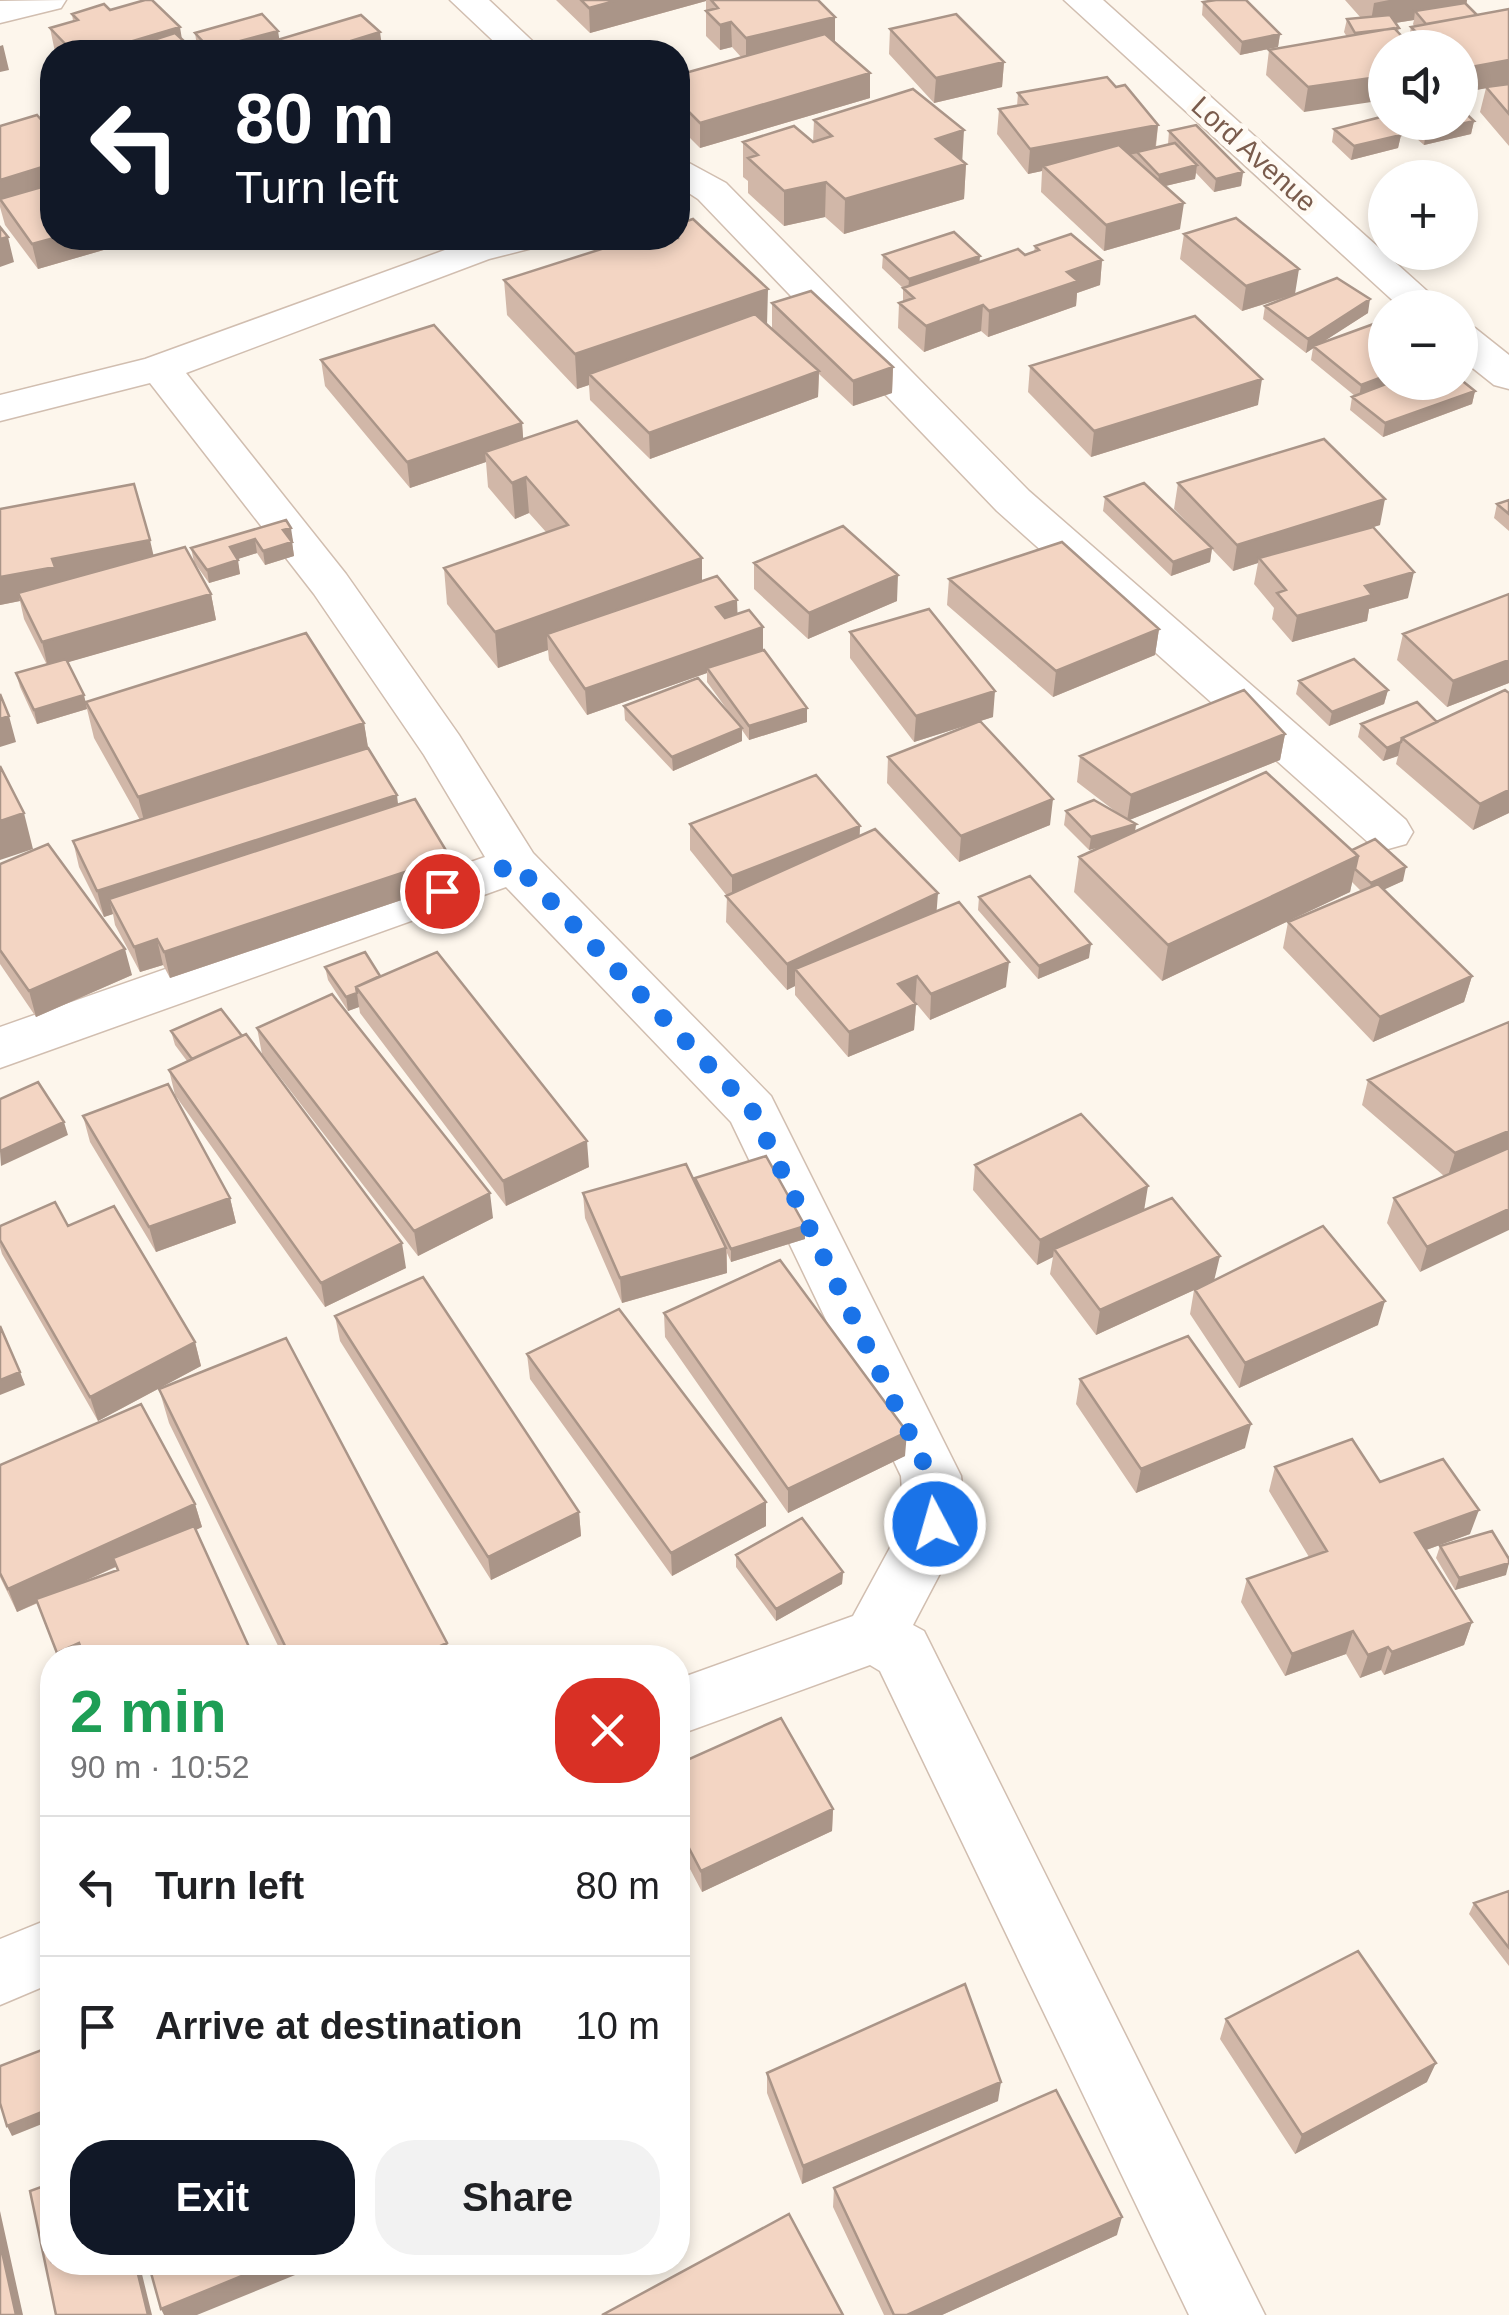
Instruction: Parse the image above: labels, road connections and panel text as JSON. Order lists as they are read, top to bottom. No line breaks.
{"streets":{"street":["Lord Avenue"]},"page":{"map_buttons":["+","−"],"turn":["80 m","Turn left"],"heading":["2 min","90 m · 10:52"],"list":[{"name":"Turn left","value":"80 m"},{"name":"Arrive at destination","value":"10 m"}],"buttons":["Exit","Share"]}}
